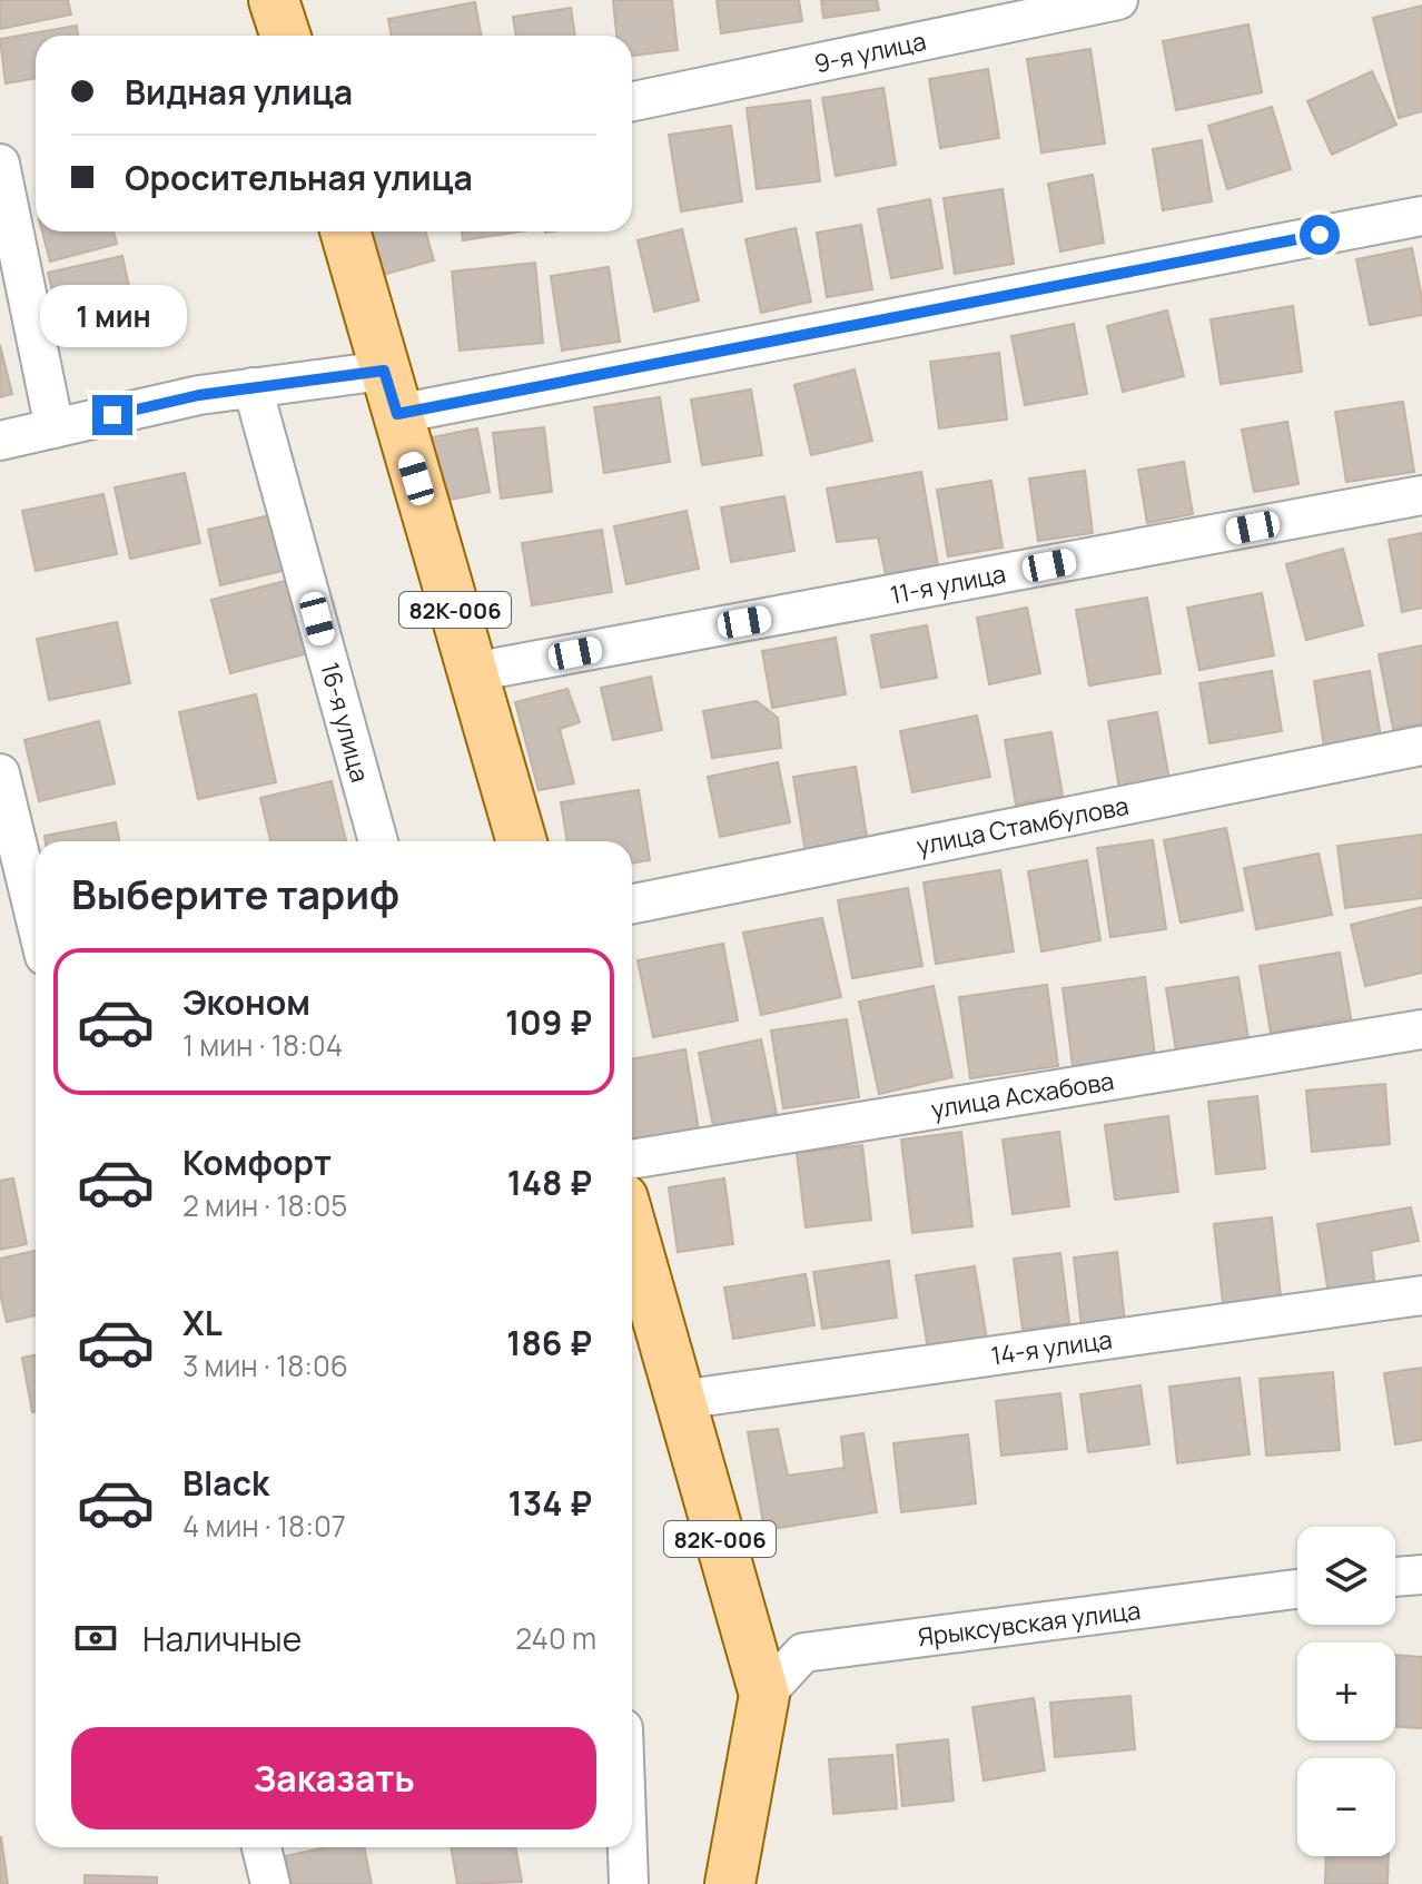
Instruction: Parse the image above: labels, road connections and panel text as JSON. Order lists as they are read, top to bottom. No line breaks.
{"streets":{"main road":["82К-006"],"street":["9-я улица","11-я улица","16-я улица","улица Стамбулова","улица Асхабова","14-я улица","Ярыксувская улица"]},"crossings":[["11-я улица","82К-006"],["82К-006","14-я улица"],["82К-006","Ярыксувская улица"]],"page":{"banner":["Видная улица","Оросительная улица"],"bubble":"1 мин","heading":"Выберите тариф","list":[{"name":"Эконом","note":"1 мин · 18:04","value":"109 ₽"},{"name":"Комфорт","note":"2 мин · 18:05","value":"148 ₽"},{"name":"XL","note":"3 мин · 18:06","value":"186 ₽"},{"name":"Black","note":"4 мин · 18:07","value":"134 ₽"}],"map_buttons":["+","−"],"pay":["Наличные","240 m"],"buttons":"Заказать"}}
